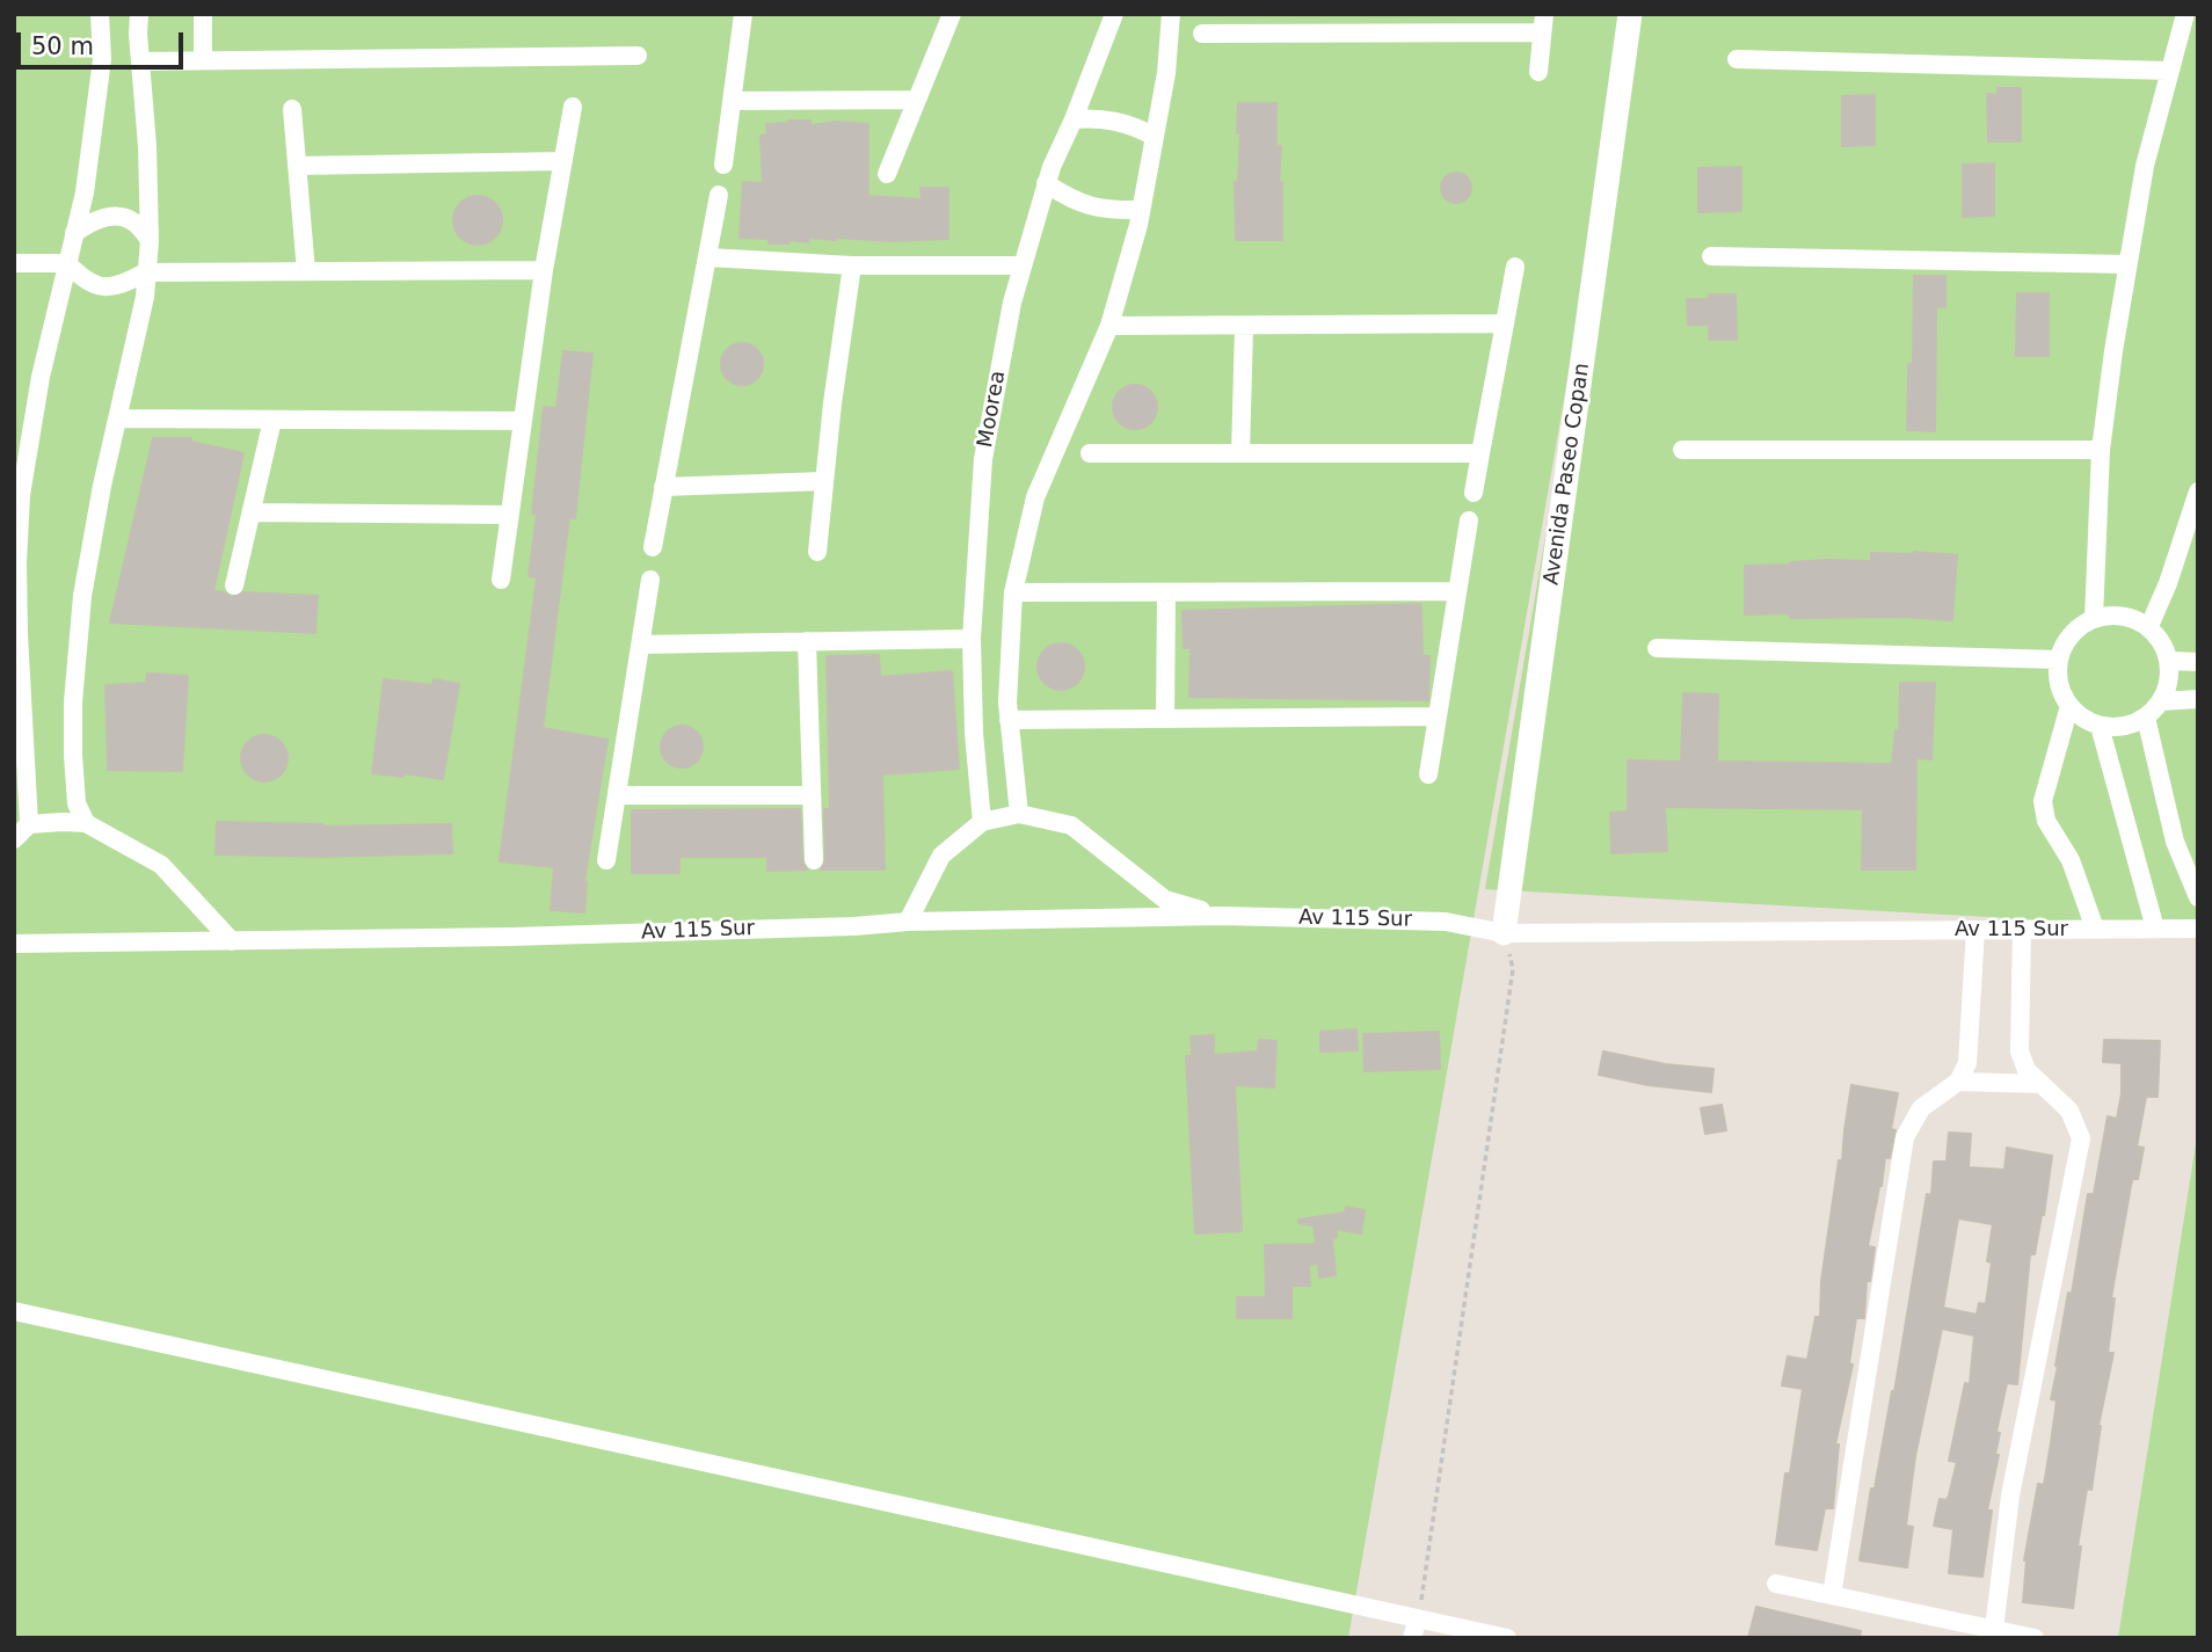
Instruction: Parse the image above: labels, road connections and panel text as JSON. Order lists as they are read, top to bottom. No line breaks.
{"streets":{"main road":["Avenida Paseo Copan"],"street":["Moorea","Av 115 Sur"]},"crossings":[["Avenida Paseo Copan","Av 115 Sur"]],"scale_bar":"50 m"}
